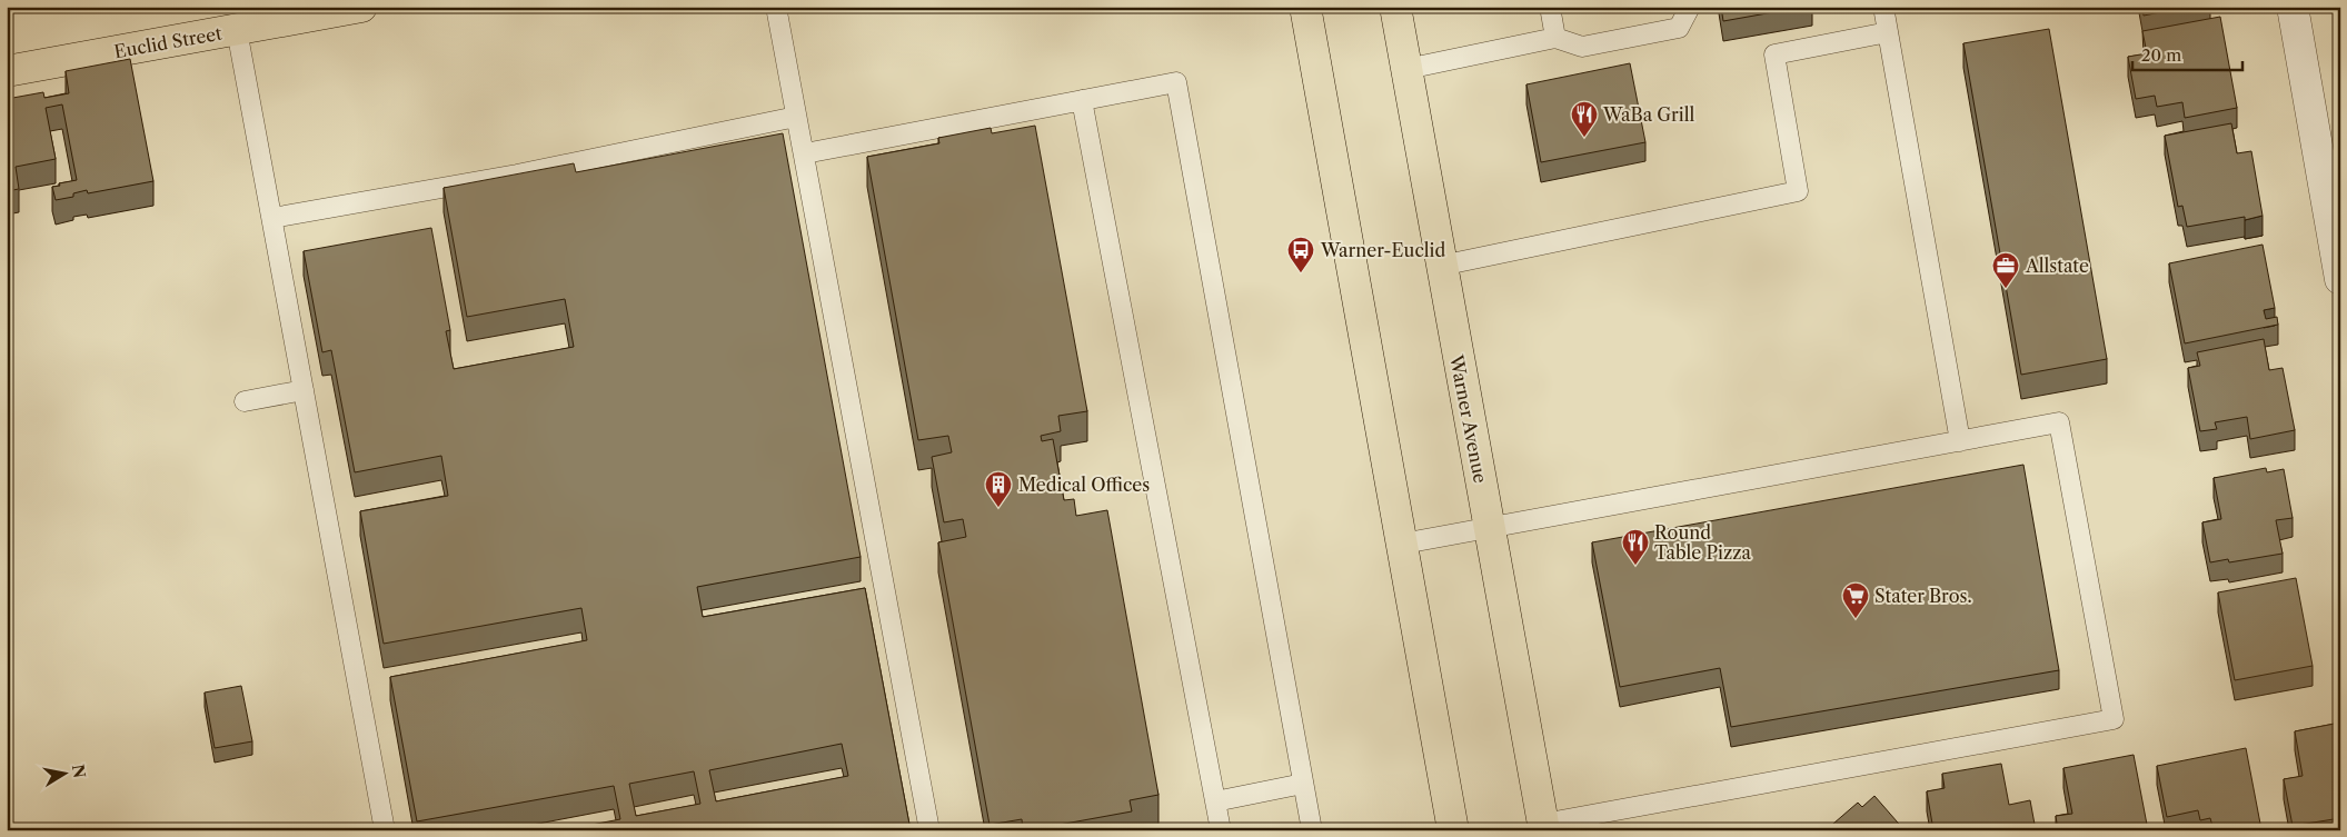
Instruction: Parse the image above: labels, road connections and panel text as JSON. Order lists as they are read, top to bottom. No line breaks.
{"streets":{"main road":["Euclid Street","Warner Avenue"]},"places":{"restaurant":["WaBa Grill","Round Table Pizza"],"bus stop":["Warner-Euclid"],"office":["Allstate"],"building":["Medical Offices"],"supermarket":["Stater Bros."]},"scale_bar":"20 m","north":"right"}
